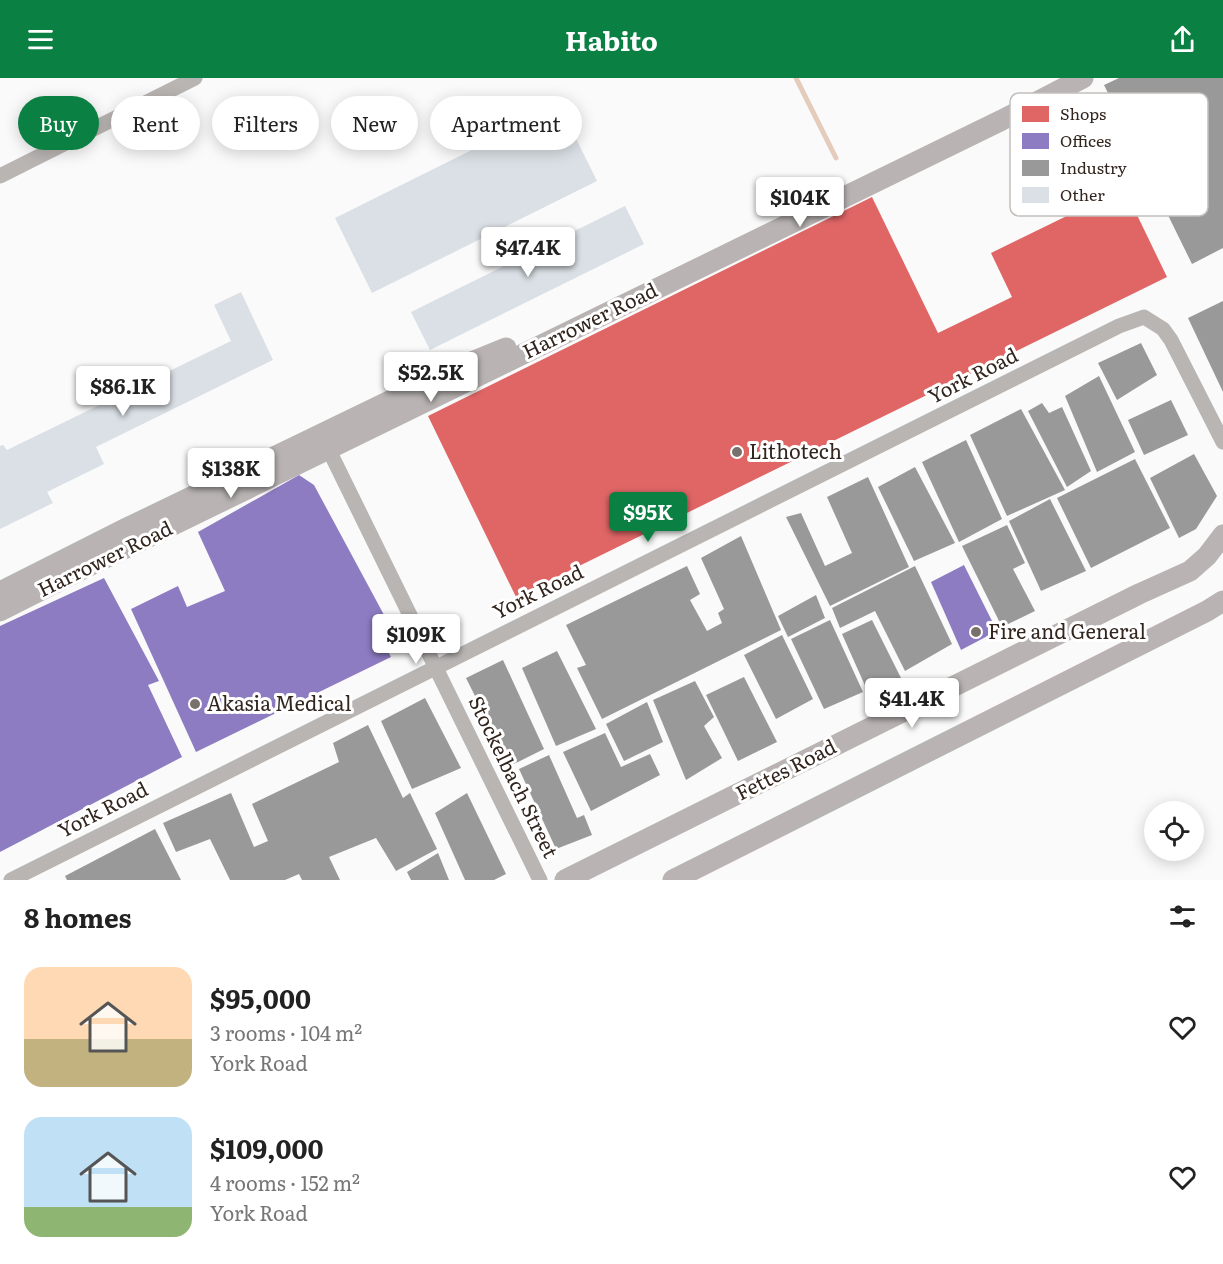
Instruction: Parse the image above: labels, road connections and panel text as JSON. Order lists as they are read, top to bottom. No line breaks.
{"streets":{"main road":["Harrower Road","Fettes Road"],"street":["York Road","Stockelbach Street"]},"crossings":[["Harrower Road","Stockelbach Street"],["York Road","Stockelbach Street"]],"places":["Lithotech","Fire and General","Akasia Medical"],"legend":["Shops","Offices","Industry","Other"],"page":{"header":"Habito","chip":["Buy","Rent","Filters","New","Apartment"],"price":["$104K","$47.4K","$52.5K","$86.1K","$138K","$95K","$109K","$41.4K"],"heading":"8 homes","list":[{"name":"$95,000","note":"3 rooms · 104 m² · York Road"},{"name":"$109,000","note":"4 rooms · 152 m² · York Road"}]}}
